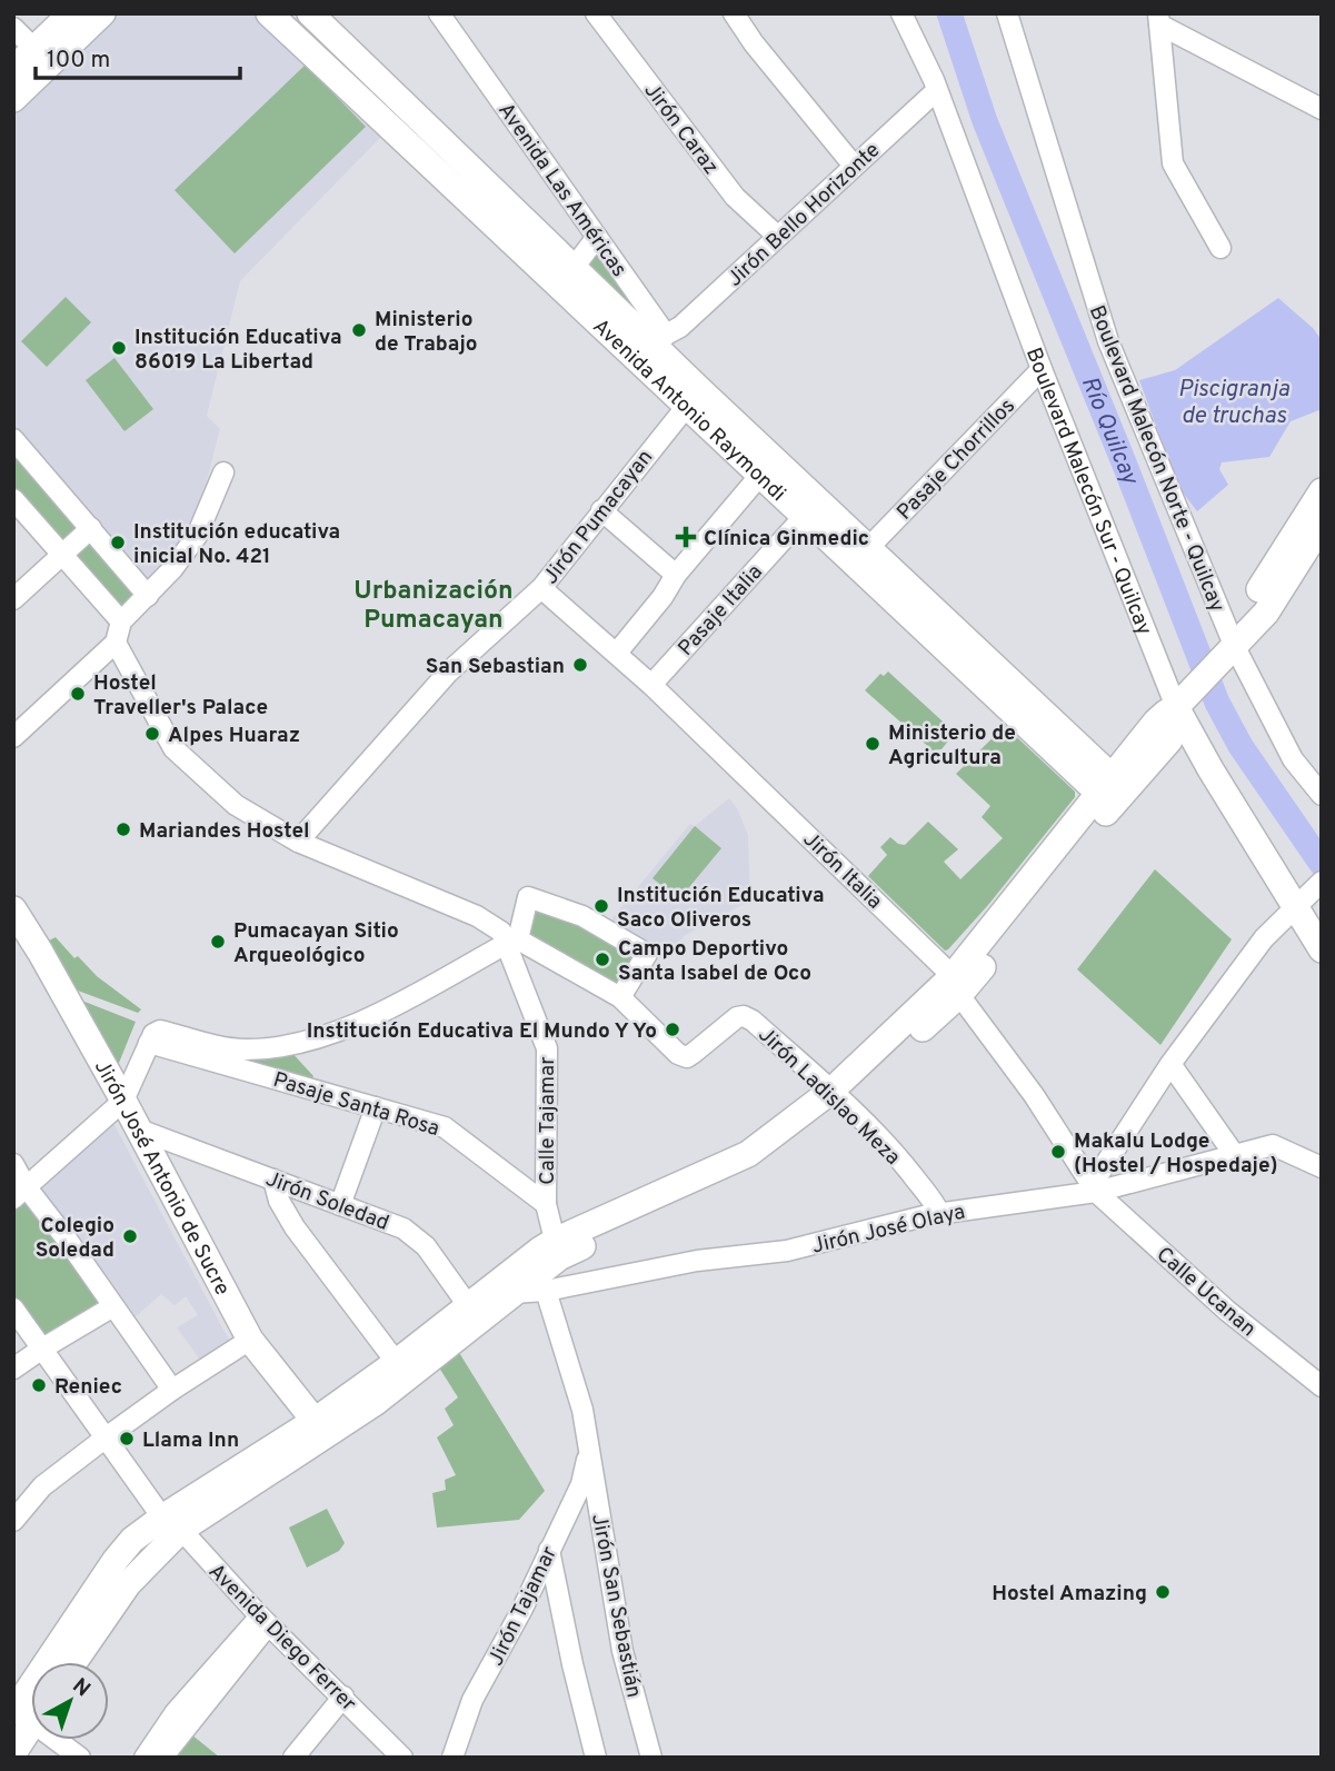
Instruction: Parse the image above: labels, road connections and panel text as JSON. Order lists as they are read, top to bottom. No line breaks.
{"streets":{"main road":["Avenida Antonio Raymondi","Boulevard Malecón Sur - Quilcay","Jirón José Antonio de Sucre"],"street":["Jirón Caraz","Avenida Las Américas","Jirón Bello Horizonte","Pasaje Chorrillos","Boulevard Malecón Norte - Quilcay","Jirón Pumacayan","Pasaje Italia","Jirón Italia","Jirón Ladislao Meza","Pasaje Santa Rosa","Calle Tajamar","Jirón Soledad","Jirón José Olaya","Calle Ucanan","Jirón Tajamar","Jirón San Sebastián","Avenida Diego Ferrer"]},"crossings":[["Jirón Caraz","Jirón Bello Horizonte"],["Avenida Las Américas","Jirón Bello Horizonte"],["Avenida Las Américas","Avenida Antonio Raymondi"],["Jirón Bello Horizonte","Avenida Antonio Raymondi"],["Jirón Bello Horizonte","Boulevard Malecón Sur - Quilcay"],["Avenida Antonio Raymondi","Pasaje Chorrillos"],["Avenida Antonio Raymondi","Jirón Pumacayan"],["Avenida Antonio Raymondi","Pasaje Italia"],["Pasaje Chorrillos","Boulevard Malecón Sur - Quilcay"],["Jirón Pumacayan","Jirón Italia"],["Jirón Pumacayan","Jirón Ladislao Meza"],["Pasaje Italia","Jirón Italia"],["Jirón Italia","Jirón José Olaya"],["Jirón Italia","Calle Ucanan"],["Jirón Ladislao Meza","Calle Tajamar"],["Jirón Ladislao Meza","Jirón José Olaya"],["Pasaje Santa Rosa","Calle Tajamar"],["Jirón José Antonio de Sucre","Jirón Soledad"],["Jirón José Olaya","Calle Ucanan"],["Jirón Tajamar","Jirón San Sebastián"]],"districts":["Urbanización Pumacayan"],"water":["Piscigranja de truchas","Río Quilcay"],"places":{"other":["Ministerio de Trabajo","Institución Educativa 86019 La Libertad","Institución educativa inicial No. 421","San Sebastian","Hostel Traveller's Palace","Alpes Huaraz","Ministerio de Agricultura","Mariandes Hostel","Institución Educativa Saco Oliveros","Pumacayan Sitio Arqueológico","Campo Deportivo Santa Isabel de Oco","Institución Educativa El Mundo Y Yo","Makalu Lodge (Hostel / Hospedaje)","Colegio Soledad","Reniec","Llama Inn","Hostel Amazing"],"health":["Clínica Ginmedic"]},"scale_bar":"100 m","north":"top right"}
